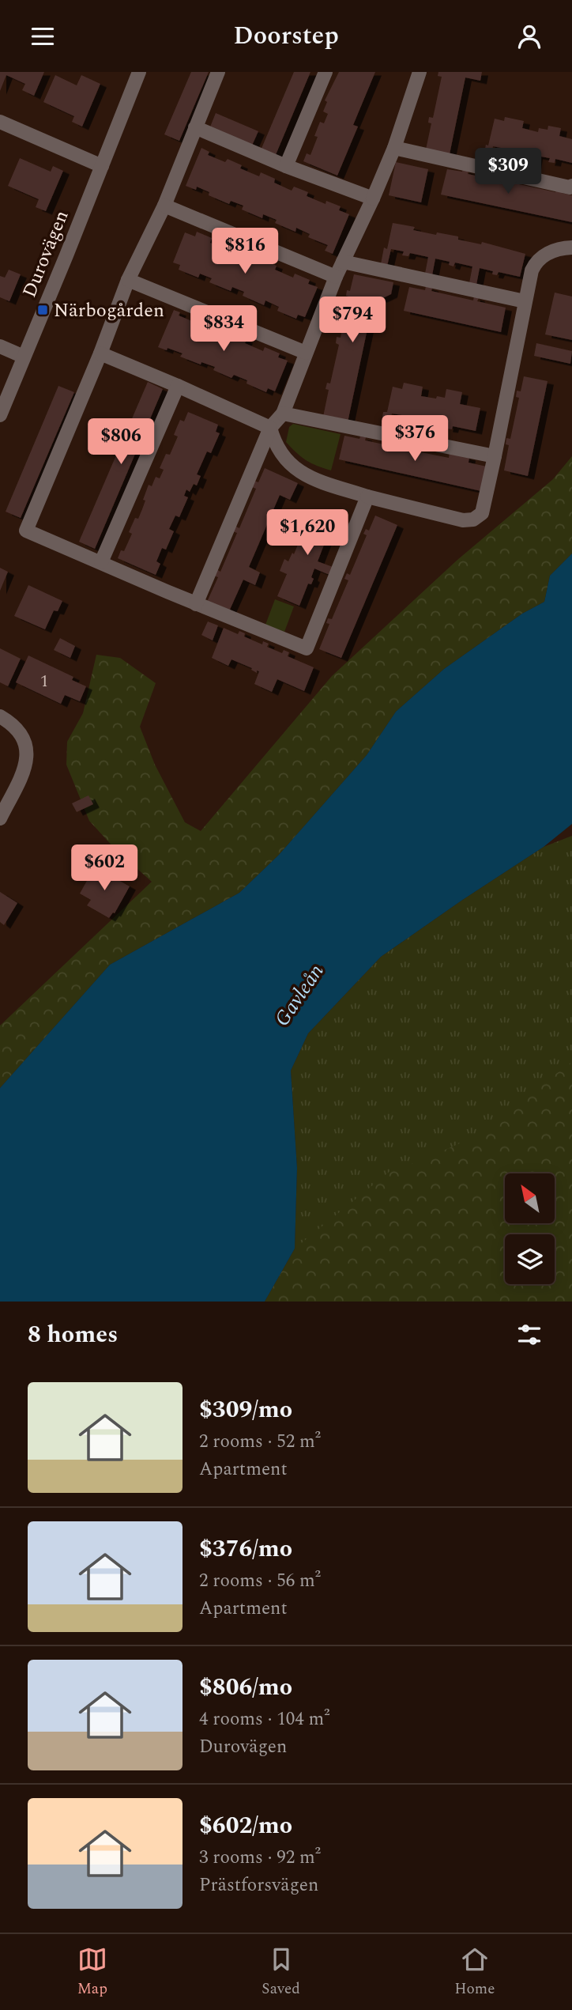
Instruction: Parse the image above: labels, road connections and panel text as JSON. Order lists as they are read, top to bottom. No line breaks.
{"streets":{"street":["Durovägen"]},"water":["Gavleån"],"places":{"transit":["Närbogården"]},"house_numbers":["1"],"north":"top left","page":{"header":"Doorstep","price":["$309","$816","$794","$834","$376","$806","$1,620","$602"],"heading":"8 homes","list":[{"name":"$309/mo","note":"2 rooms · 52 m² · Apartment"},{"name":"$376/mo","note":"2 rooms · 56 m² · Apartment"},{"name":"$806/mo","note":"4 rooms · 104 m² · Durovägen"},{"name":"$602/mo","note":"3 rooms · 92 m² · Prästforsvägen"}],"tabs":["Map","Saved","Home"]}}
